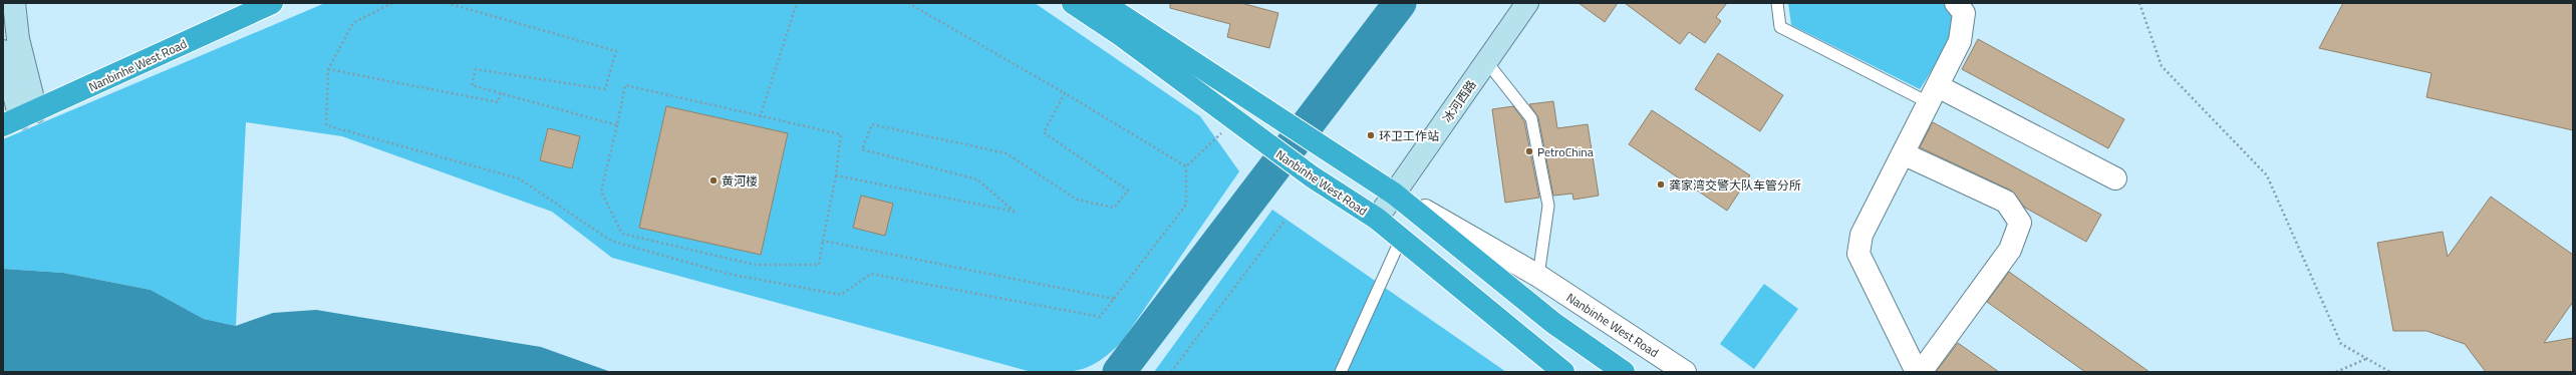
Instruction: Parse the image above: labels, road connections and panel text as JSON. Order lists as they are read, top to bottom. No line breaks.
{"streets":{"highway":["Nanbinhe West Road"],"main road":["冰河西路"]},"crossings":[["Nanbinhe West Road","冰河西路"]],"places":["环卫工作站","PetroChina","黄河楼","龚家湾交警大队车管分所"]}
